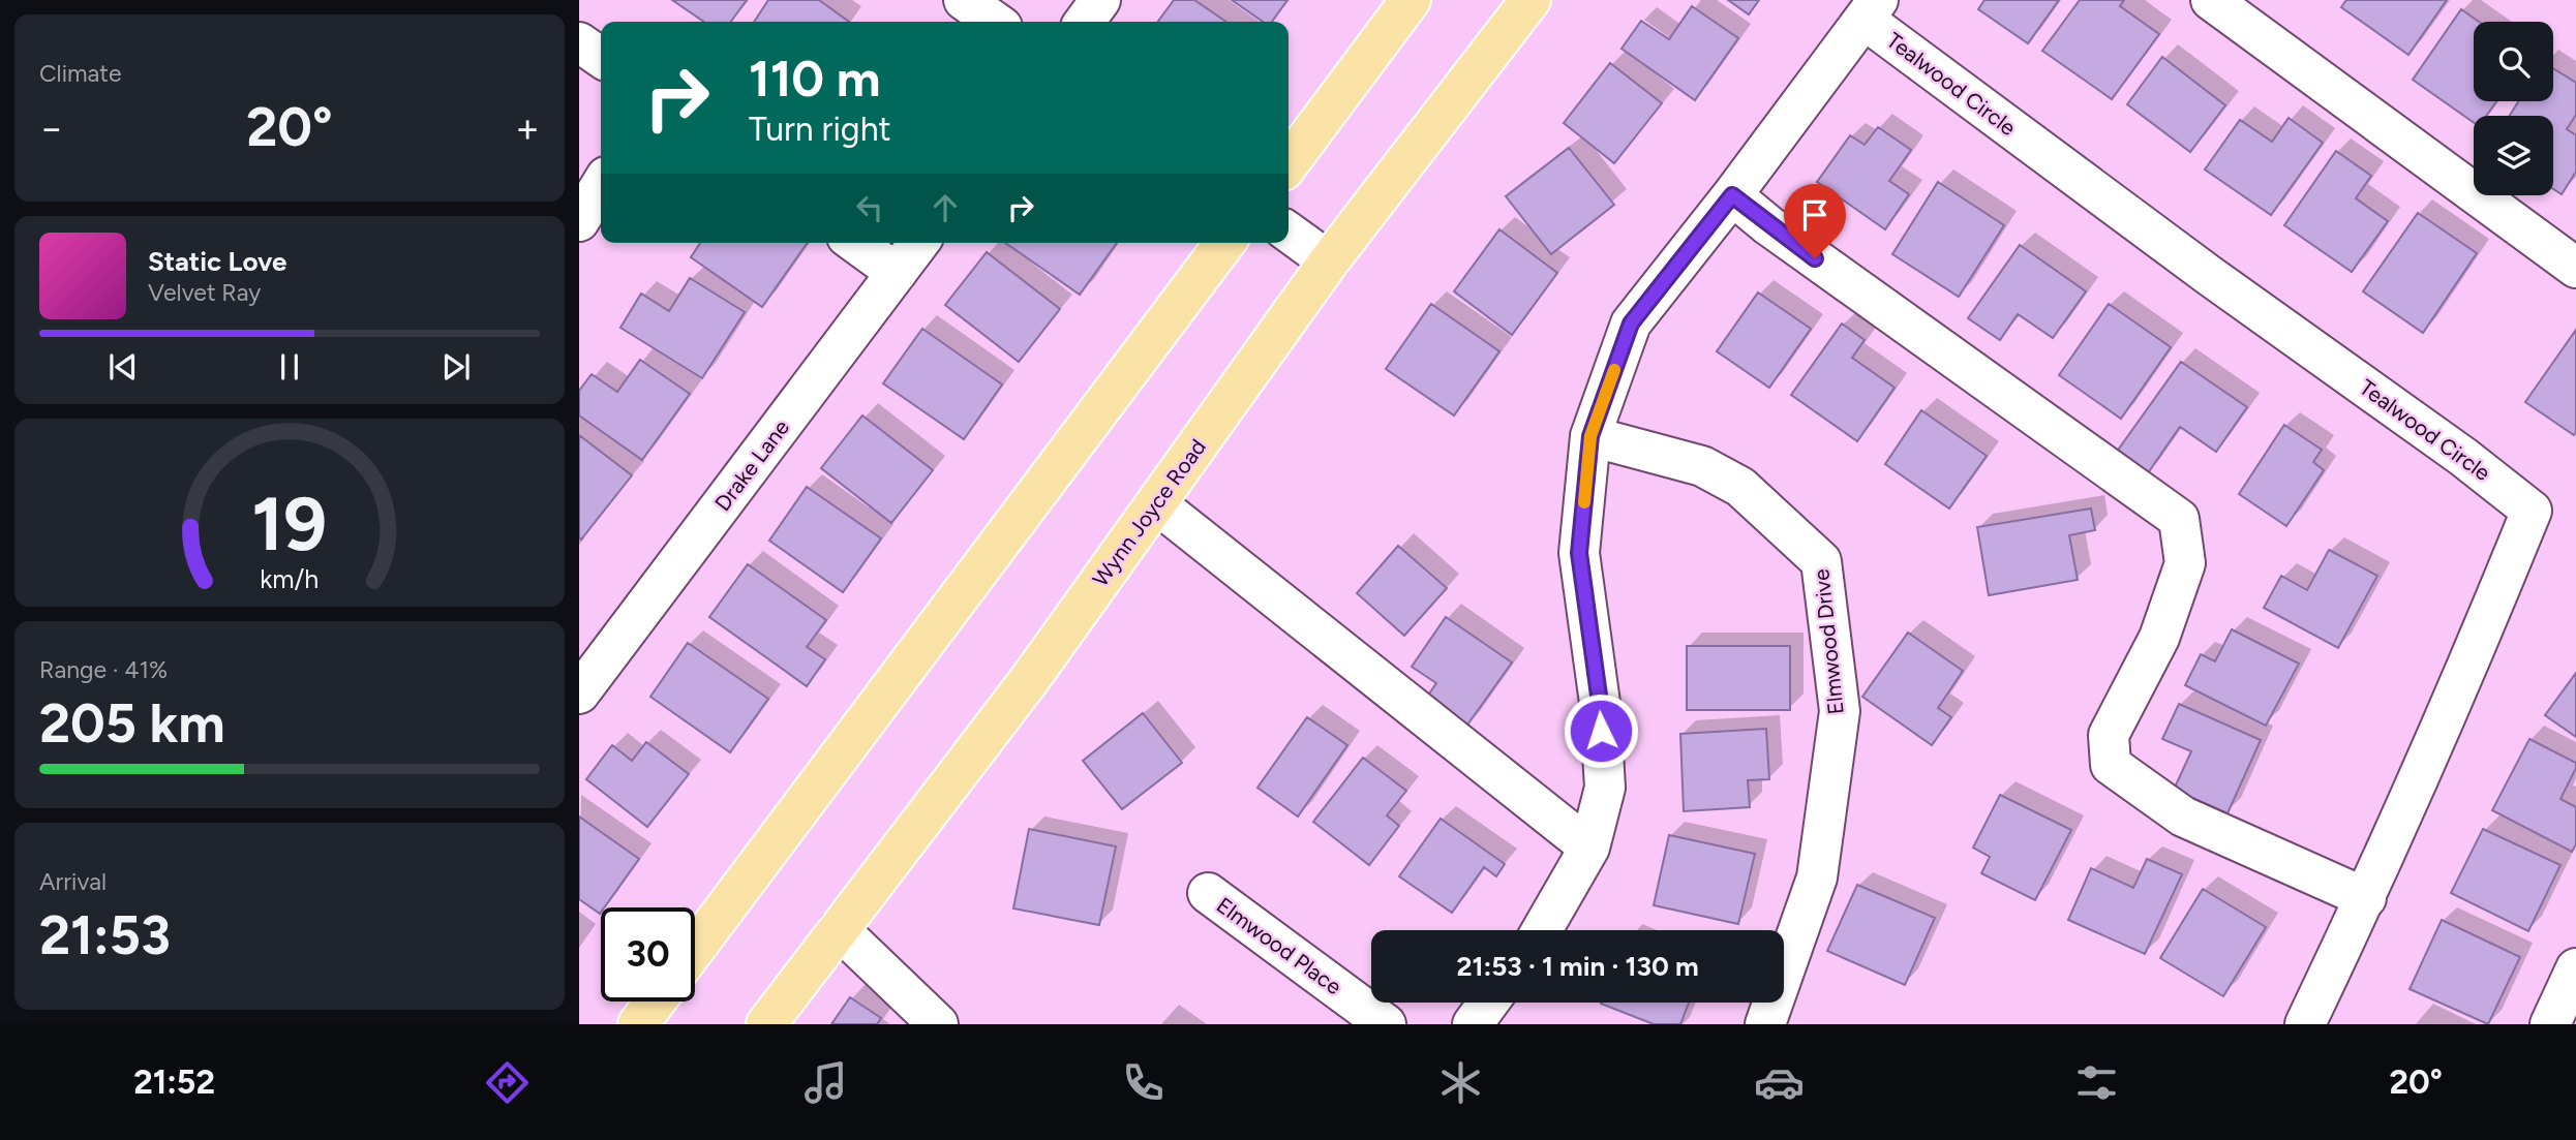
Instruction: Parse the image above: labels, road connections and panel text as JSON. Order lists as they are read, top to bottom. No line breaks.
{"streets":{"main road":["Wynn Joyce Road"],"street":["Tealwood Circle","Drake Lane","Elmwood Drive","Elmwood Place"]},"page":{"tile":["Climate",["Range · 41%","205 km"],["Arrival","21:53"]],"turn":["110 m","Turn right"],"heat":["−","20°","+"],"song":["Static Love","Velvet Ray"],"limit":"30","trip":"21:53 · 1 min · 130 m","tabs":["21:52","20°"],"gauge":["19","km/h"]}}
